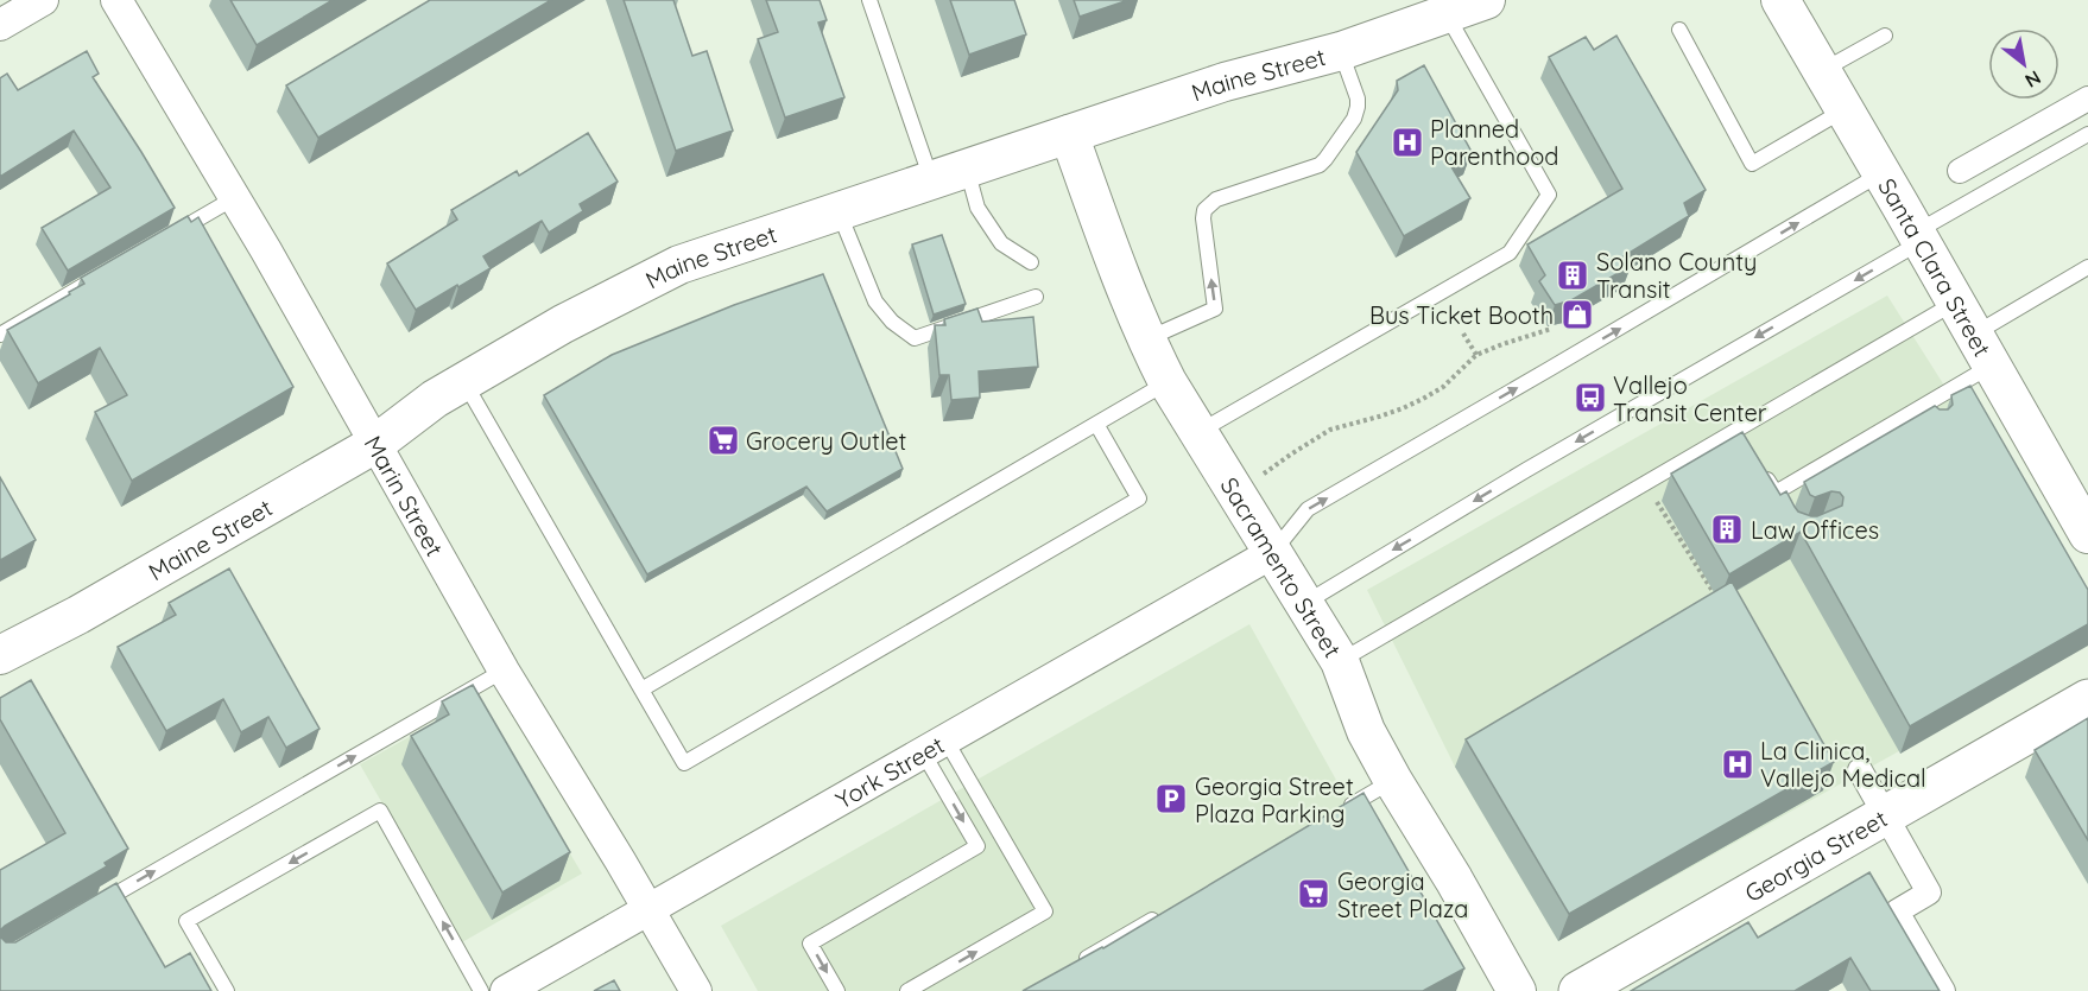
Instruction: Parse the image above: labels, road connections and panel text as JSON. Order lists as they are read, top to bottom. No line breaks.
{"streets":{"main road":["Georgia Street"],"street":["Maine Street","Santa Clara Street","Marin Street","Sacramento Street","York Street"]},"crossings":[["Maine Street","Marin Street"],["Maine Street","Sacramento Street"],["Marin Street","York Street"],["Sacramento Street","York Street"]],"places":{"hospital":["Planned Parenthood","La Clinica, Vallejo Medical"],"building":["Solano County Transit","Law Offices"],"shop":["Bus Ticket Booth"],"bus stop":["Vallejo Transit Center"],"supermarket":["Grocery Outlet","Georgia Street Plaza"],"parking":["Georgia Street Plaza Parking"]},"north":"bottom right"}
